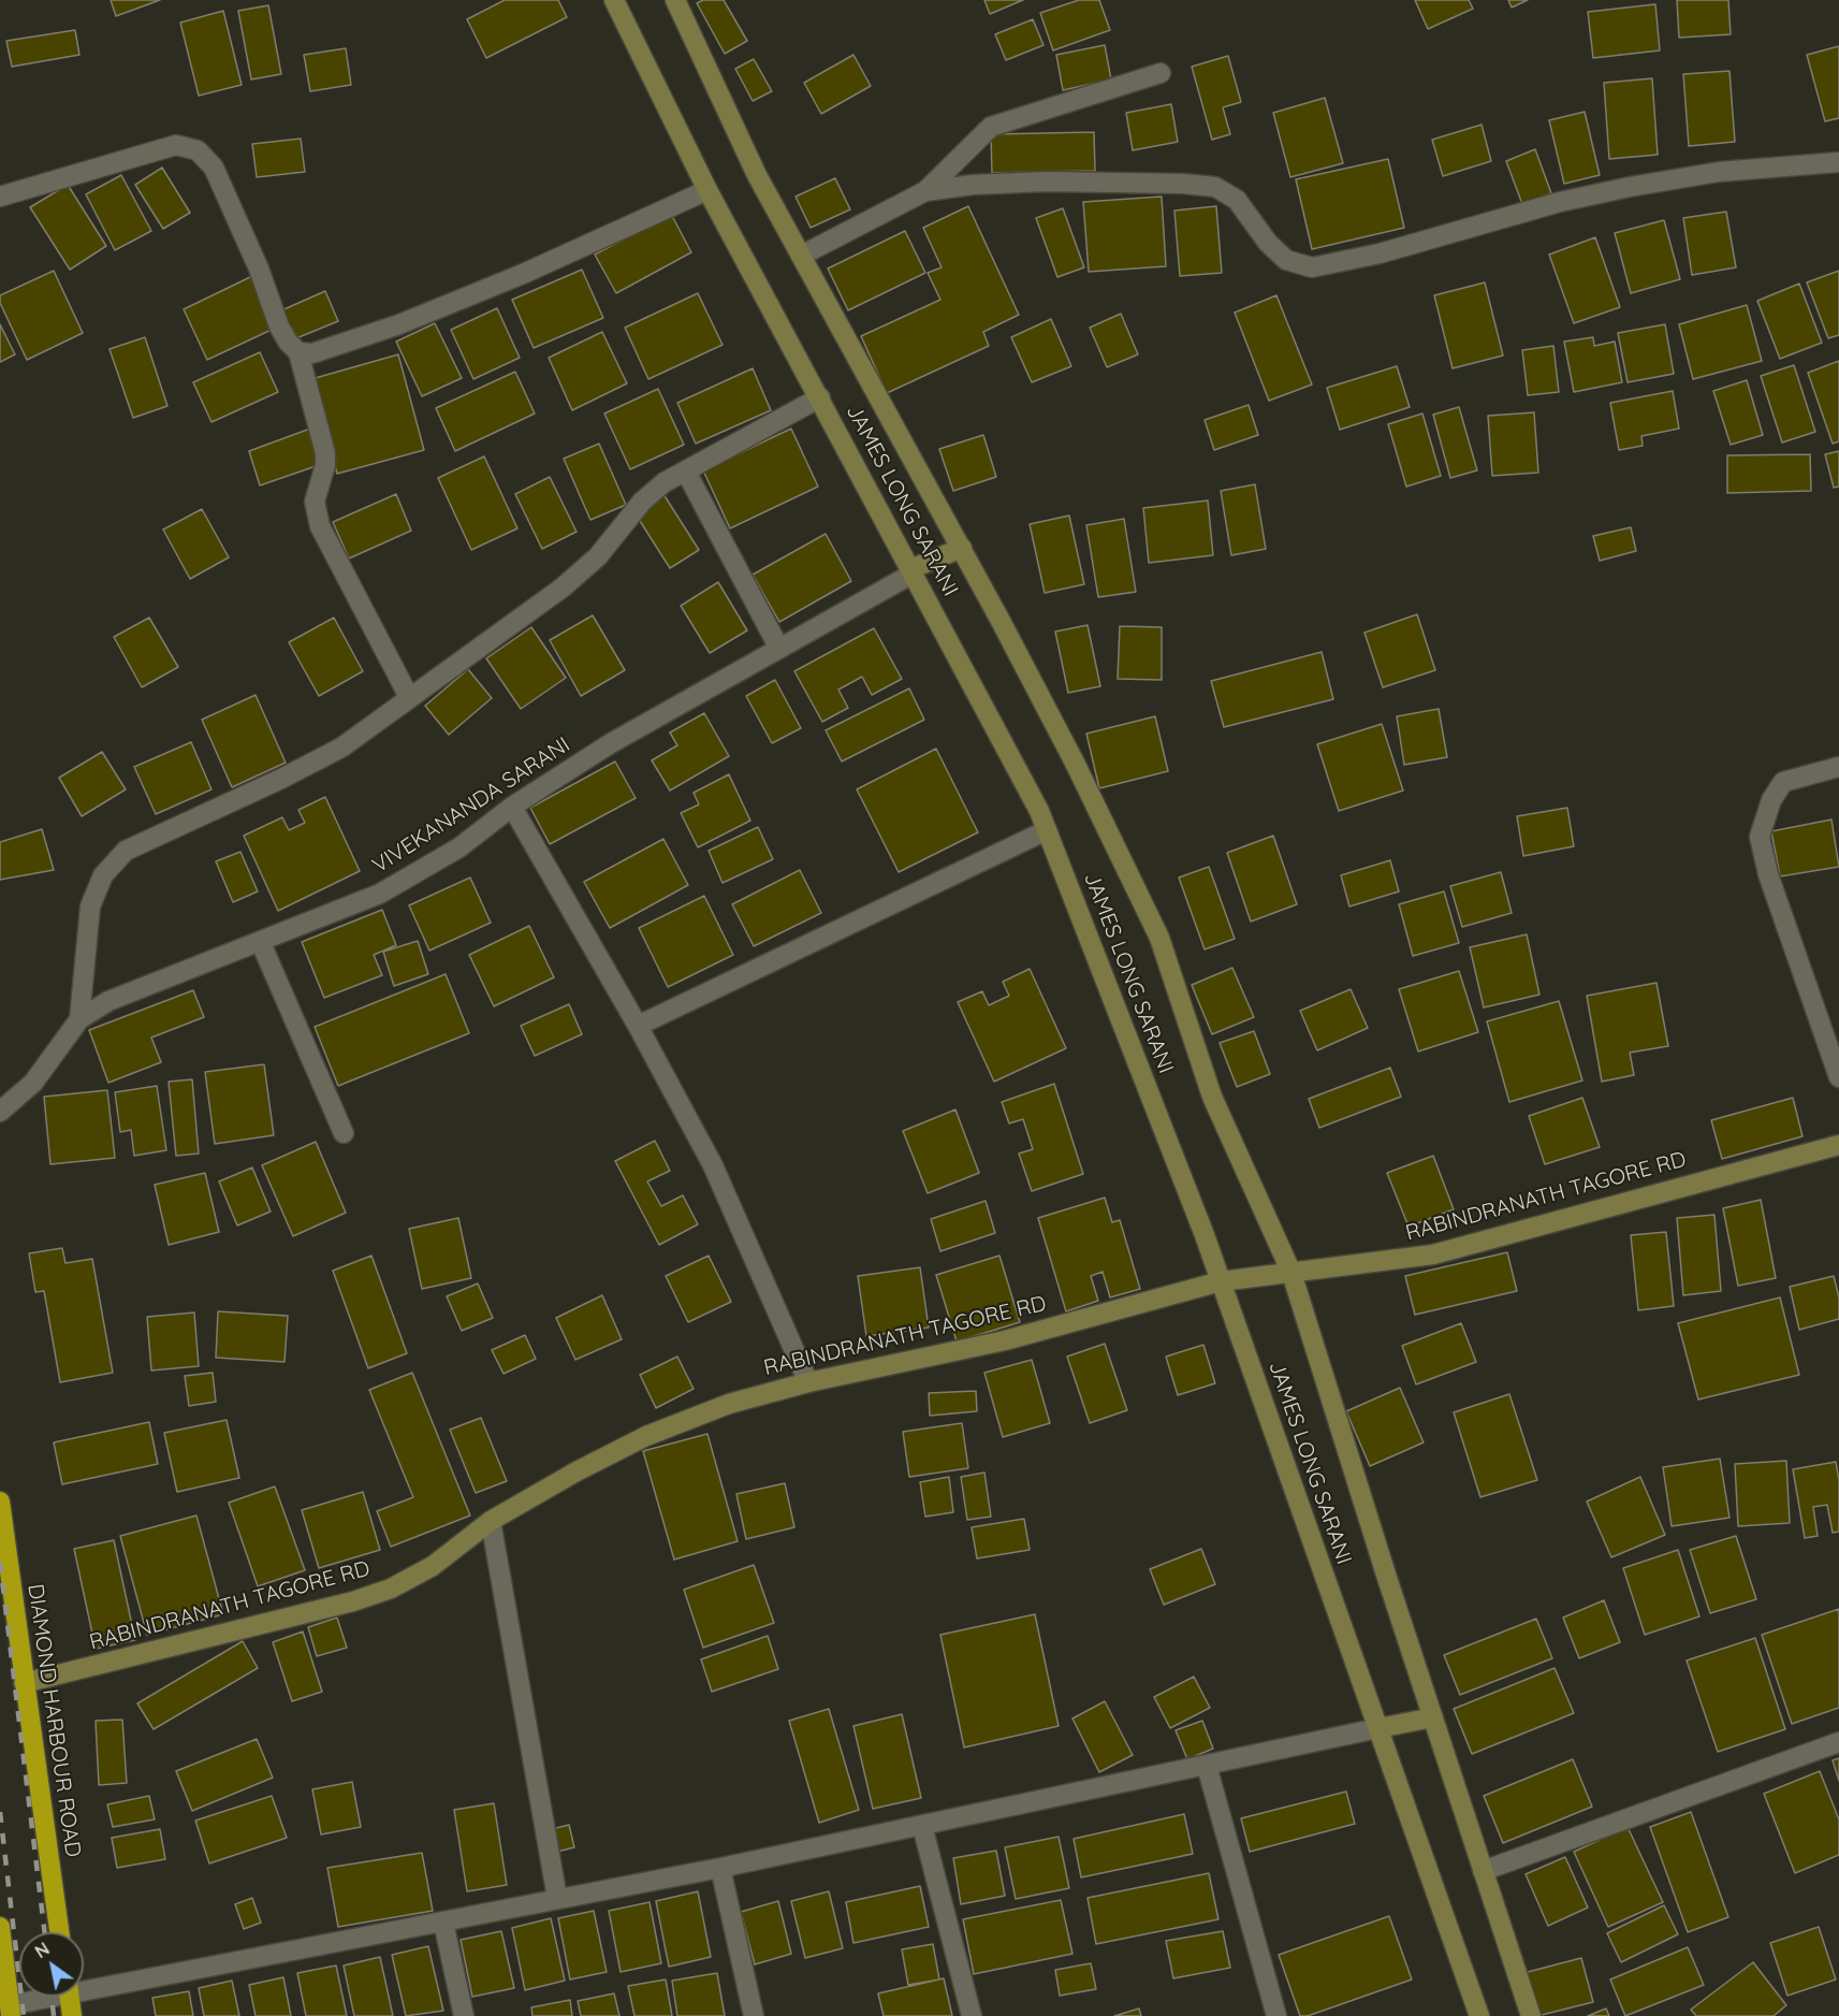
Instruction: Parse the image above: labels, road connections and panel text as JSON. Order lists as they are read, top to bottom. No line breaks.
{"streets":{"highway":["DIAMOND HARBOUR ROAD"],"main road":["JAMES LONG SARANI","RABINDRANATH TAGORE RD"],"street":["VIVEKANANDA SARANI"]},"crossings":[["JAMES LONG SARANI","VIVEKANANDA SARANI"],["JAMES LONG SARANI","RABINDRANATH TAGORE RD"],["RABINDRANATH TAGORE RD","DIAMOND HARBOUR ROAD"]],"north":"top left"}
